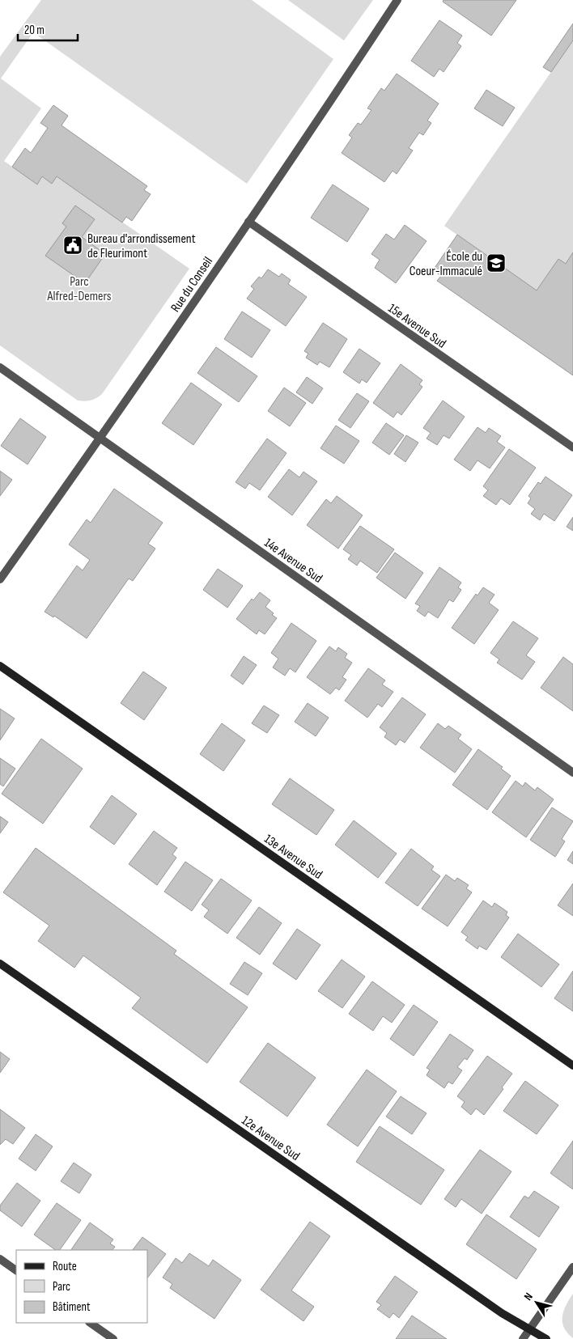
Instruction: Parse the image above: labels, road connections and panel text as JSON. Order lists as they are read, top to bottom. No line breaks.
{"streets":{"main road":["13e Avenue Sud","12e Avenue Sud"],"street":["Rue du Conseil","15e Avenue Sud","14e Avenue Sud"]},"crossings":[["Rue du Conseil","15e Avenue Sud"],["Rue du Conseil","14e Avenue Sud"]],"parks":["Parc Alfred-Demers"],"places":{"public building":["Bureau d'arrondissement de Fleurimont"],"school or university":["École du Coeur-Immaculé"]},"legend":["Route","Parc","Bâtiment"],"scale_bar":"20 m","north":"top left"}
